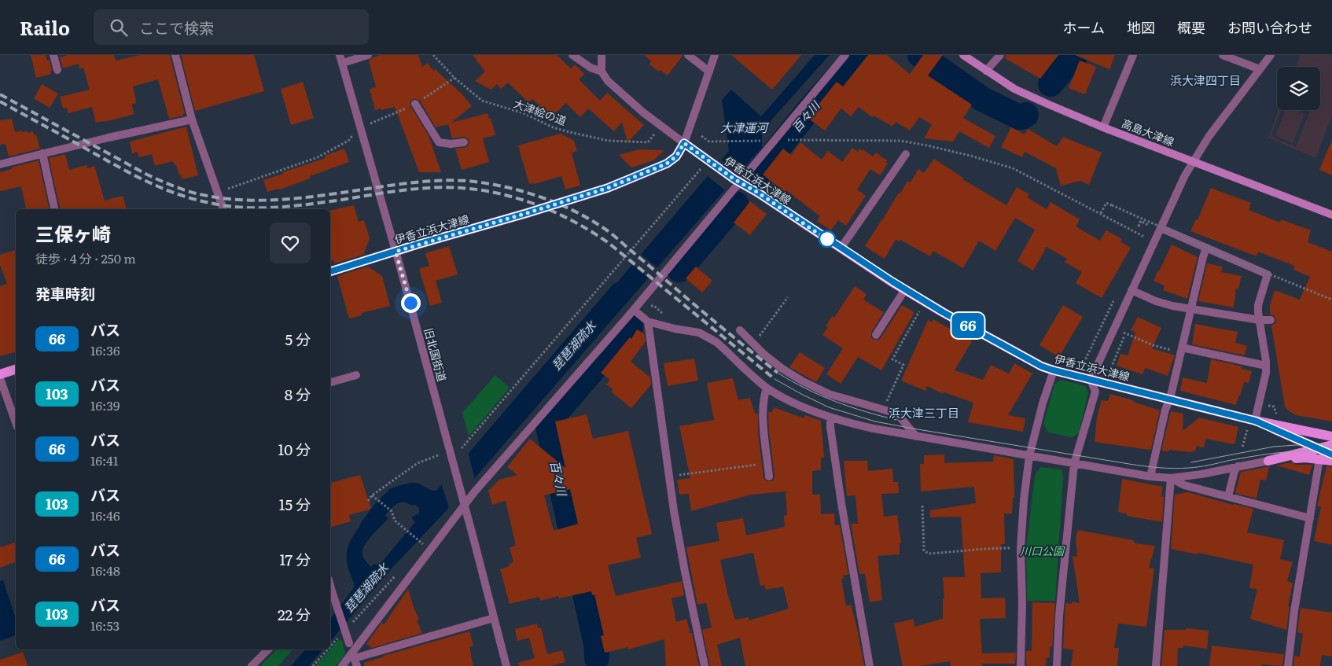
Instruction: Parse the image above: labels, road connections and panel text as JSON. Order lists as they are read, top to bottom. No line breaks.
{"streets":{"main road":["高島大津線","伊香立浜大津線"],"street":["旧北国街道"],"path":["大津絵の道"]},"crossings":[["伊香立浜大津線","旧北国街道"]],"districts":["浜大津四丁目","浜大津三丁目"],"water":["百々川","大津運河","琵琶湖疏水"],"parks":["川口公園"],"lines":["bus line 66"],"page":{"header":"Railo","search":"ここで検索","nav":["ホーム","地図","概要","お問い合わせ"],"on_map":"66","heading":[["三保ヶ崎","徒歩 · 4 分 · 250 m"],"発車時刻"],"list":[{"mark":"66","name":"バス","note":"16:36","value":"5 分"},{"mark":"103","name":"バス","note":"16:39","value":"8 分"},{"mark":"66","name":"バス","note":"16:41","value":"10 分"},{"mark":"103","name":"バス","note":"16:46","value":"15 分"},{"mark":"66","name":"バス","note":"16:48","value":"17 分"},{"mark":"103","name":"バス","note":"16:53","value":"22 分"}]}}
